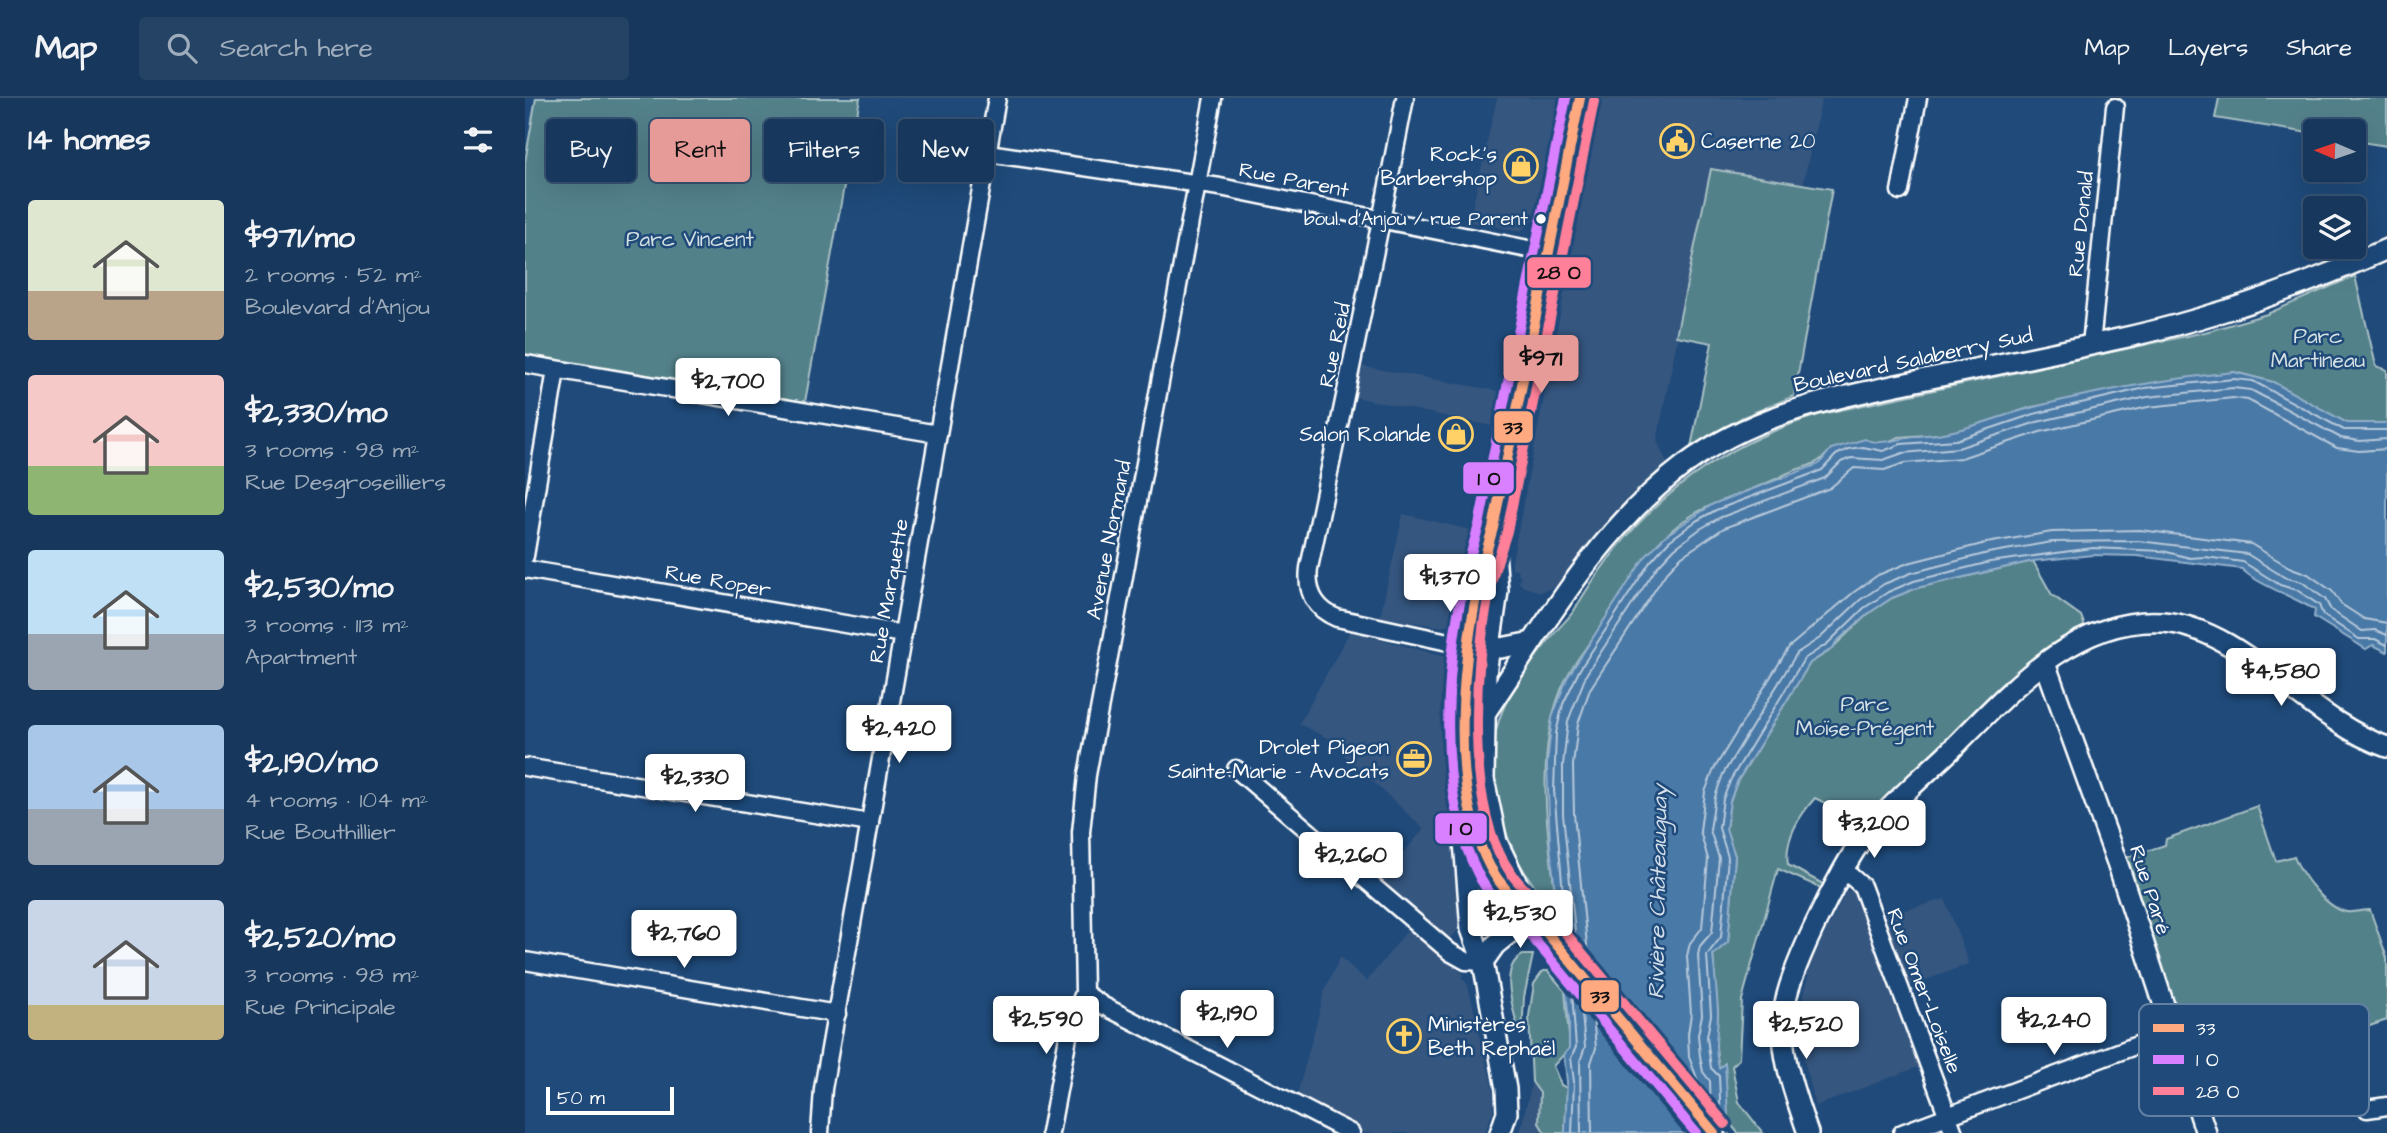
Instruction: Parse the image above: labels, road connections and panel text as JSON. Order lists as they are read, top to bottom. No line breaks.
{"streets":{"street":["Rue Parent","Rue Donald","Rue Reid","Boulevard Salaberry Sud","Avenue Normand","Rue Roper","Rue Marquette","Rue Paré","Rue Omer-Loiselle"]},"crossings":[["Rue Parent","Rue Reid"],["Rue Parent","Avenue Normand"],["Rue Donald","Boulevard Salaberry Sud"],["Rue Roper","Rue Marquette"]],"water":["Rivière Châteauguay"],"parks":["Parc Vincent","Parc Martineau","Parc Moïse-Prégent"],"places":{"public building":["Caserne 20"],"shop":["Rock's Barbershop","Salon Rolande"],"other":["boul. d'Anjou / rue Parent"],"office":["Drolet Pigeon Sainte-Marie - Avocats"],"church":["Ministères Beth Rephaël"]},"lines":["transit line 33"],"legend":["33","1 O","28 O"],"scale_bar":"50 m","north":"left","page":{"header":"Map","search":"Search here","nav":["Map","Layers","Share"],"heading":"14 homes","chip":["Buy","Rent","Filters","New"],"list":[{"name":"$971/mo","note":"2 rooms · 52 m² · Boulevard d'Anjou"},{"name":"$2,330/mo","note":"3 rooms · 98 m² · Rue Desgroseilliers"},{"name":"$2,530/mo","note":"3 rooms · 113 m² · Apartment"},{"name":"$2,190/mo","note":"4 rooms · 104 m² · Rue Bouthillier"},{"name":"$2,520/mo","note":"3 rooms · 98 m² · Rue Principale"}],"price":["$971","$2,700","$1,370","$4,580","$2,420","$2,330","$3,200","$2,260","$2,530","$2,760","$2,190","$2,590","$2,240","$2,520"],"scale":"50 m"}}
